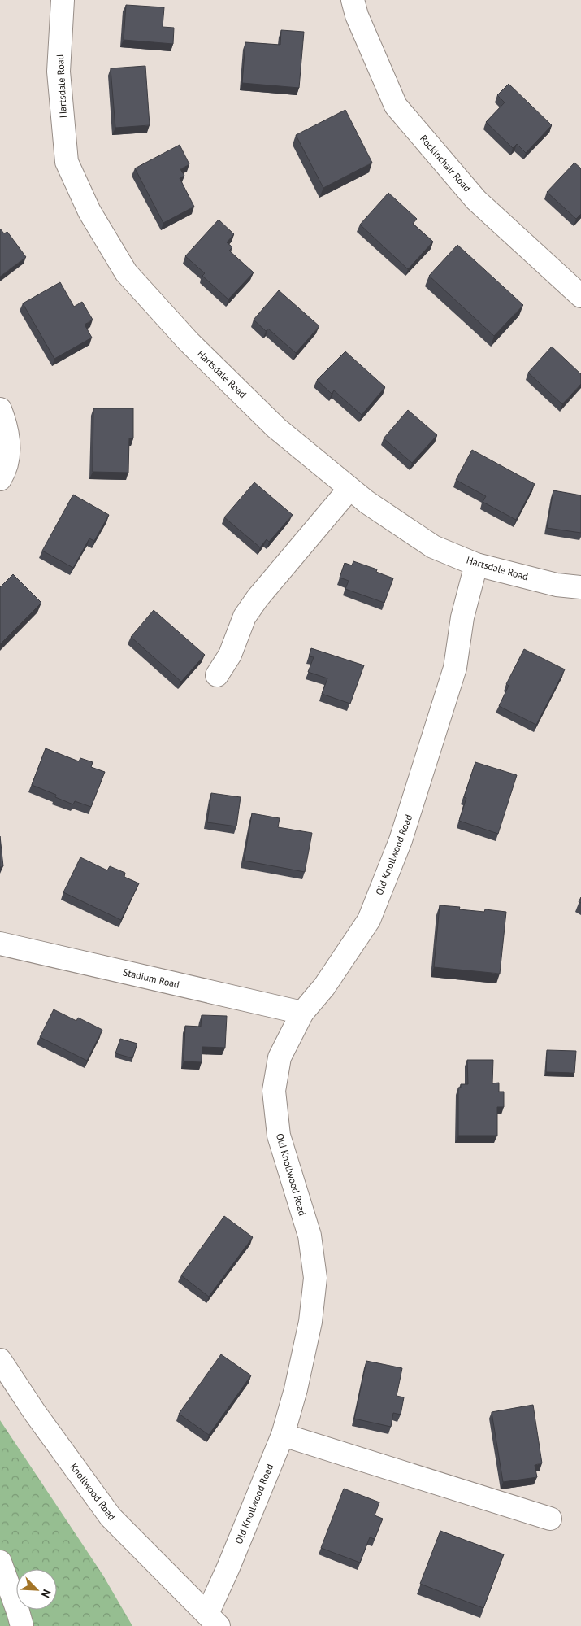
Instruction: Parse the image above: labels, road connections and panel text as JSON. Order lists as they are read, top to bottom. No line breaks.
{"streets":{"street":["Hartsdale Road","Rockinchair Road","Old Knollwood Road","Stadium Road","Knollwood Road"]},"crossings":[["Hartsdale Road","Old Knollwood Road"],["Old Knollwood Road","Stadium Road"],["Old Knollwood Road","Knollwood Road"]],"north":"bottom right"}
